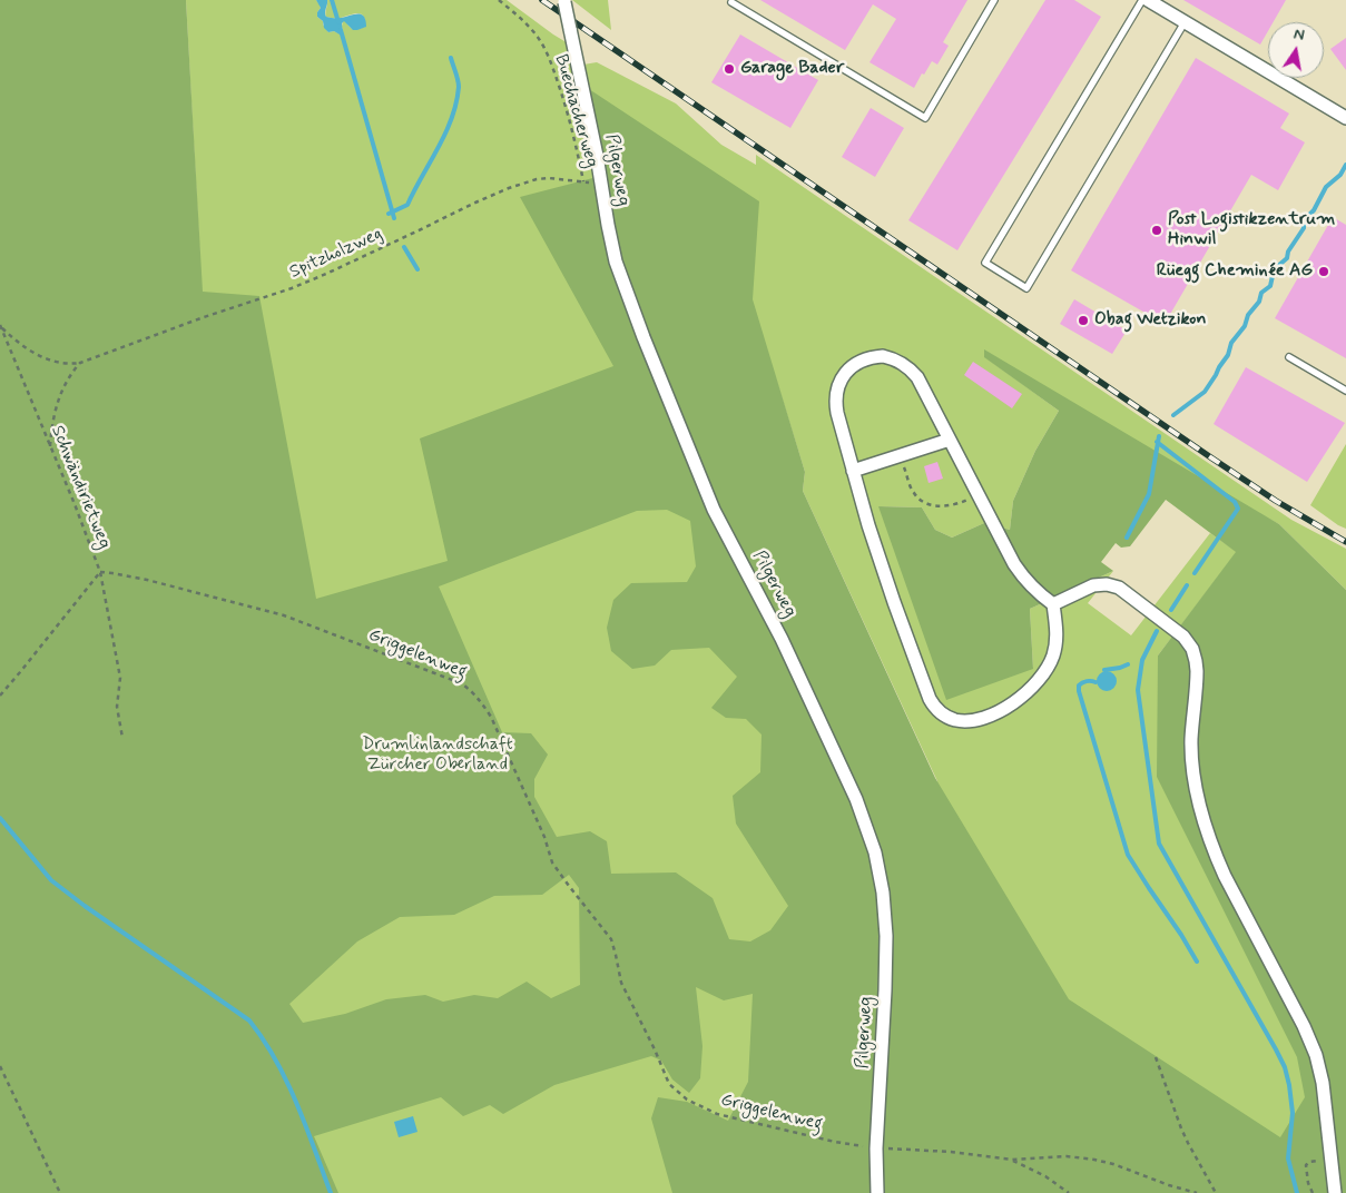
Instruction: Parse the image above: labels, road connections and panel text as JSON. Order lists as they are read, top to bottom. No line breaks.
{"streets":{"street":["Pilgerweg"],"path":["Buechacherweg","Spitzholzweg","Schwändirietweg","Griggelenweg"]},"crossings":[["Buechacherweg","Spitzholzweg"],["Pilgerweg","Spitzholzweg"],["Pilgerweg","Griggelenweg"],["Spitzholzweg","Schwändirietweg"],["Schwändirietweg","Griggelenweg"]],"parks":["Drumlinlandschaft Zürcher Oberland"],"places":["Garage Bader","Post Logistikzentrum Hinwil","Rüegg Cheminée AG","Obag Wetzikon"],"north":"top"}
